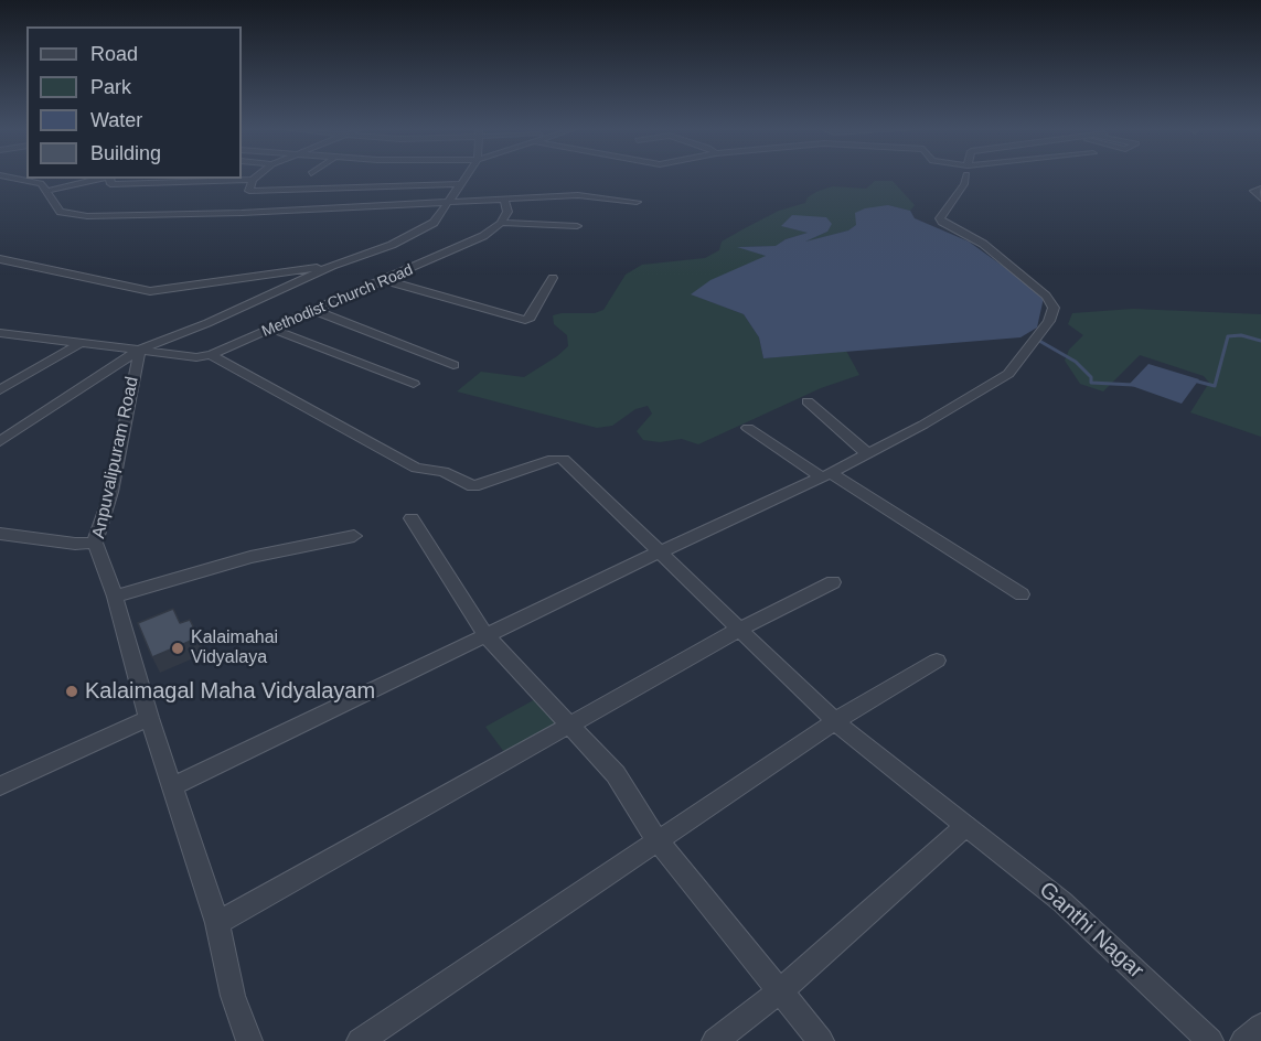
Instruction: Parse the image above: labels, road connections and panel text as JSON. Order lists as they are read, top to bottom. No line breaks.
{"streets":{"street":["Methodist Church Road","Anpuvalipuram Road","Ganthi Nagar"]},"crossings":[["Methodist Church Road","Anpuvalipuram Road"],["Methodist Church Road","Ganthi Nagar"]],"places":["Kalaimahai Vidyalaya","Kalaimagal Maha Vidyalayam"],"legend":["Road","Park","Water","Building"]}
